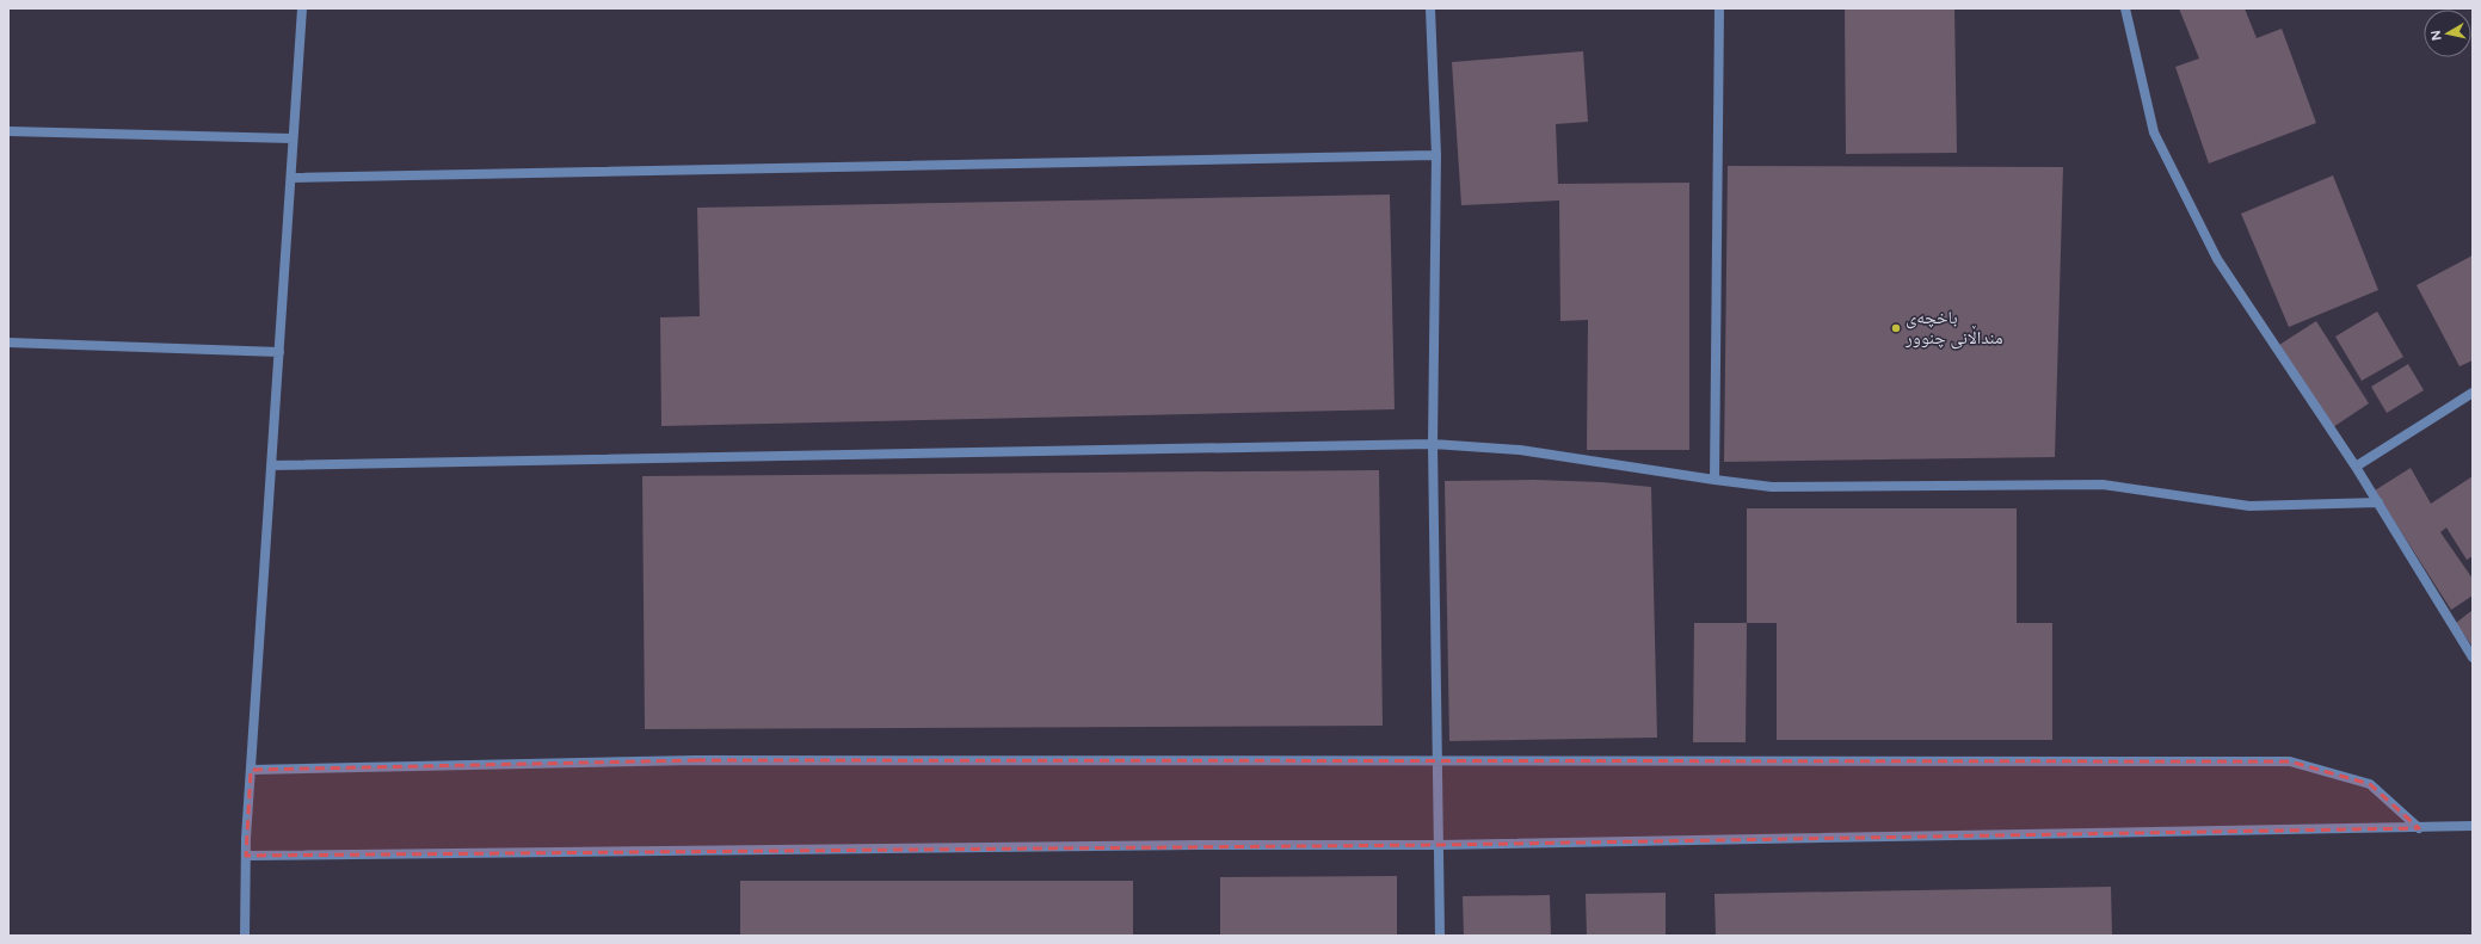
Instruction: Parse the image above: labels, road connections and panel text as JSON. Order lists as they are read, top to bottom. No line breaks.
{"places":["باخچەی منداڵانی چنوور"],"north":"left"}
